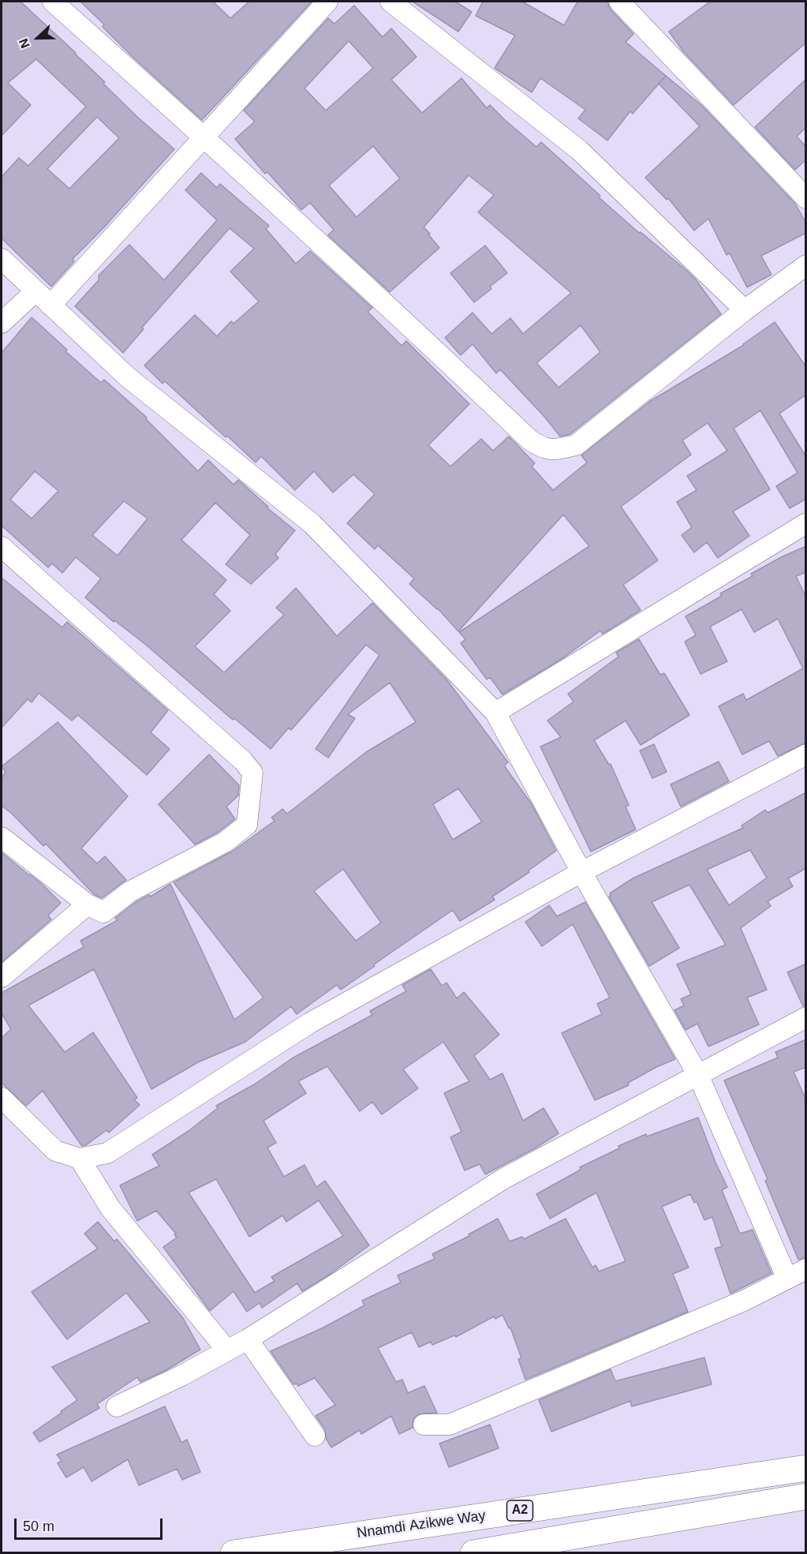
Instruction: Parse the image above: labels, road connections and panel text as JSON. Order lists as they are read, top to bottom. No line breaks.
{"streets":{"highway":["A2","Nnamdi Azikwe Way"]},"scale_bar":"50 m","north":"left"}
